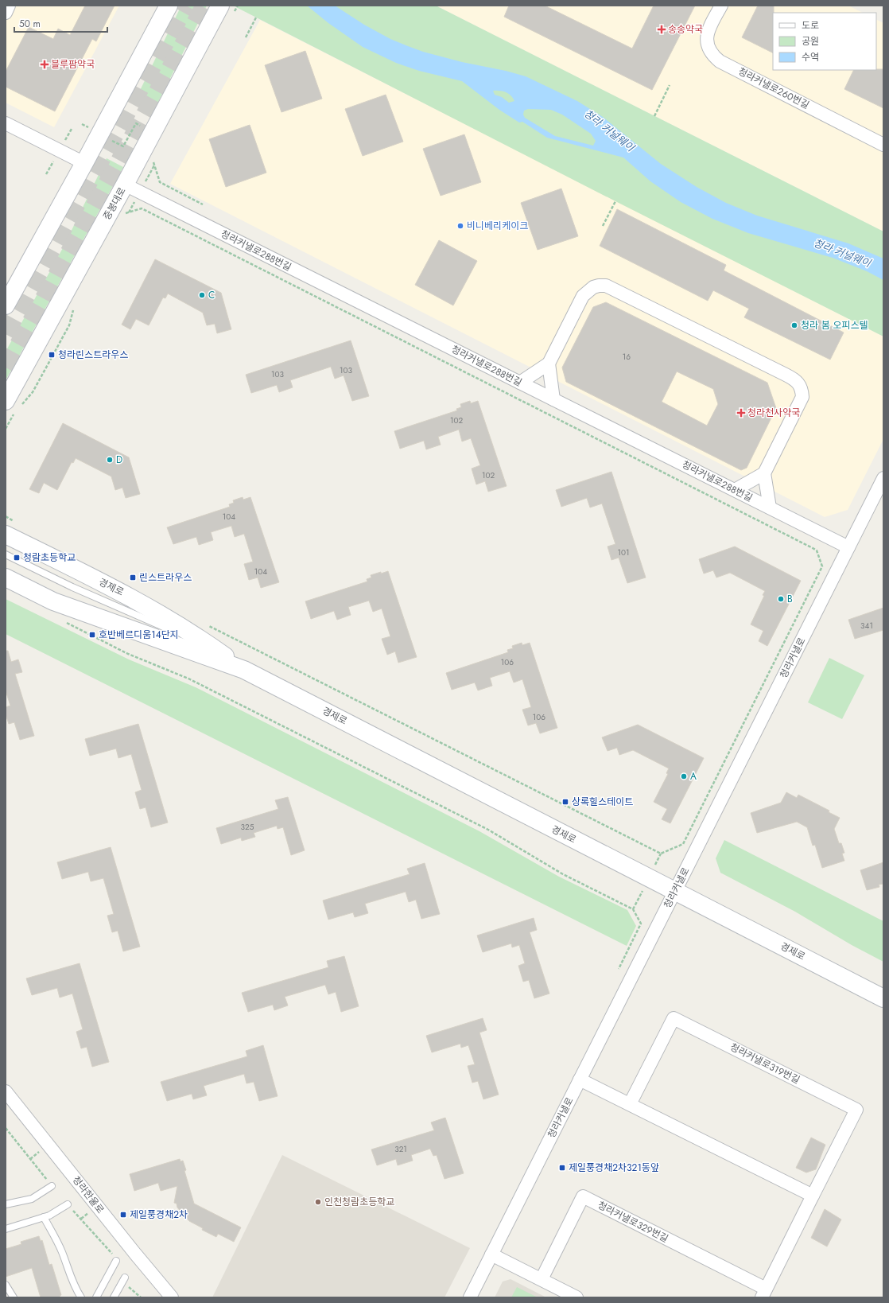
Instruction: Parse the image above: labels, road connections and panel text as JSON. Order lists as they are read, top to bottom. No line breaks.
{"streets":{"main road":["중봉대로","경제로"],"street":["청라커낼로260번길","청라커낼로288번길","청라커낼로","청라커낼로319번길","청라한울로","청라커낼로329번길"]},"crossings":[["중봉대로","청라커낼로288번길"],["청라커낼로288번길","청라커낼로"],["경제로","청라커낼로"],["청라커낼로319번길","청라커낼로329번길"]],"water":["청라 커널웨이"],"places":{"health":["송송약국","블루팜약국","청라천사약국"],"other":["비니베리케이크","C","청라 봄 오피스텔","D","B","A","인천청람초등학교"],"transit":["청라린스트라우스","청람초등학교","린스트라우스","호반베르디움14단지","상록힐스테이트","제일풍경채2차321동앞","제일풍경채2차"]},"house_numbers":["16","103","103","102","102","104","101","104","341","106","106","325","321"],"legend":["도로","공원","수역"],"scale_bar":"50 m"}
